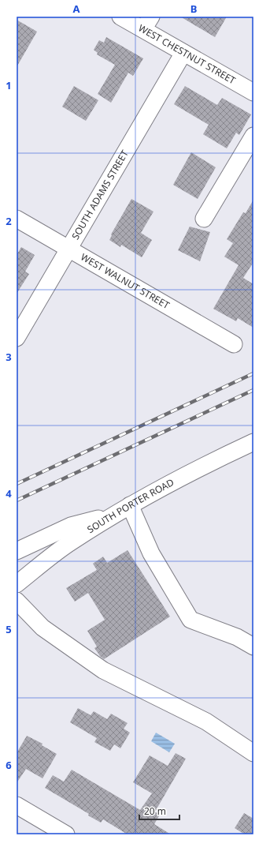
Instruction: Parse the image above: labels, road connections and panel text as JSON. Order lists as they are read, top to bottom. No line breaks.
{"streets":{"street":["WEST CHESTNUT STREET","SOUTH ADAMS STREET","WEST WALNUT STREET","SOUTH PORTER ROAD"]},"crossings":[["WEST CHESTNUT STREET","SOUTH ADAMS STREET"],["SOUTH ADAMS STREET","WEST WALNUT STREET"]],"scale_bar":"20 m","grid":{"columns":["A","B"],"rows":["1","2","3","4","5","6"]}}
